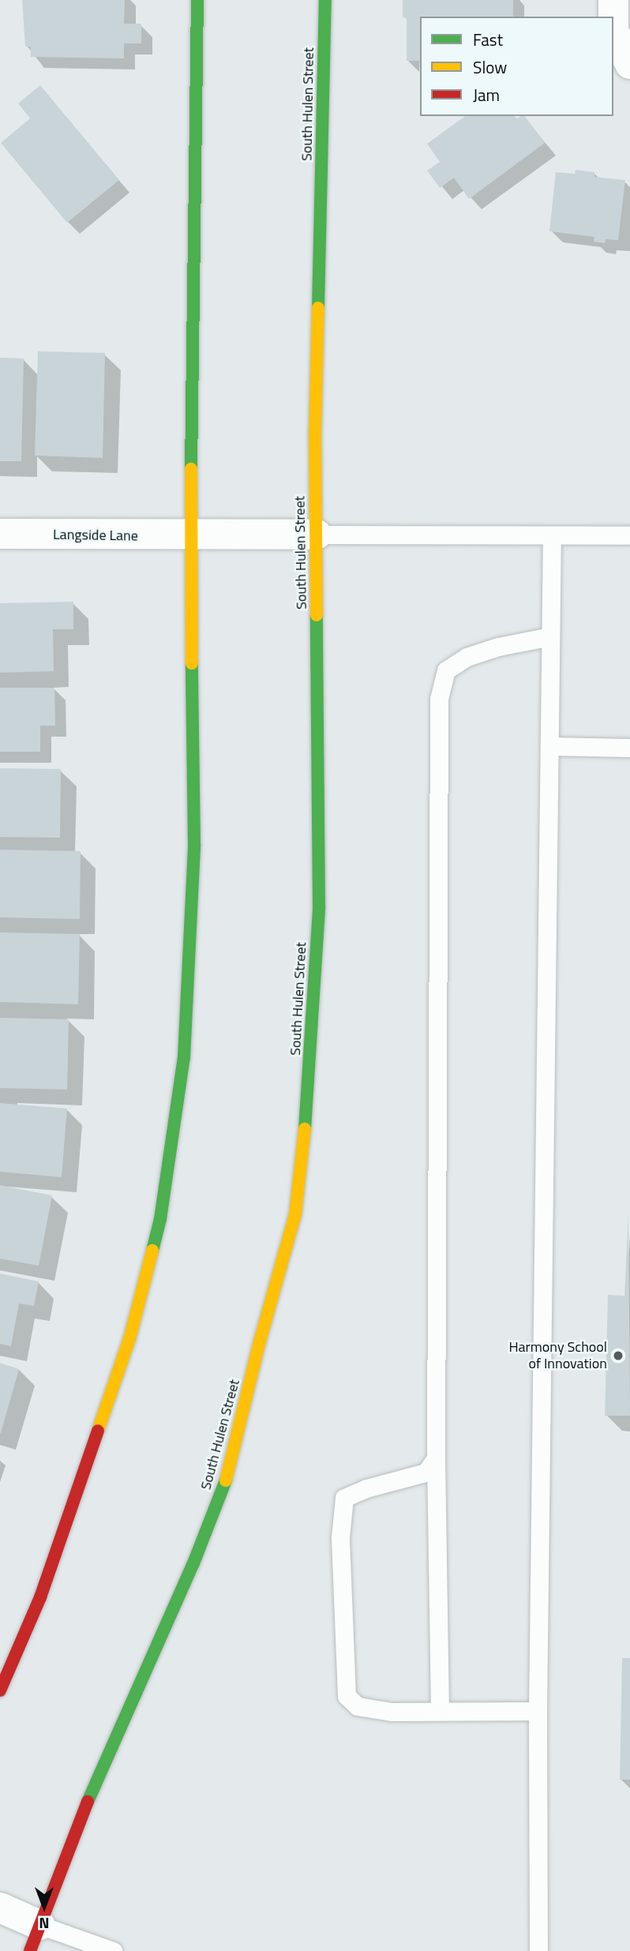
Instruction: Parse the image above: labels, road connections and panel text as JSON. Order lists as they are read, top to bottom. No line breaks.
{"streets":{"main road":["South Hulen Street"],"street":["Langside Lane"]},"crossings":[["South Hulen Street","Langside Lane"]],"places":["Harmony School of Innovation"],"legend":["Fast","Slow","Jam"],"north":"bottom"}
